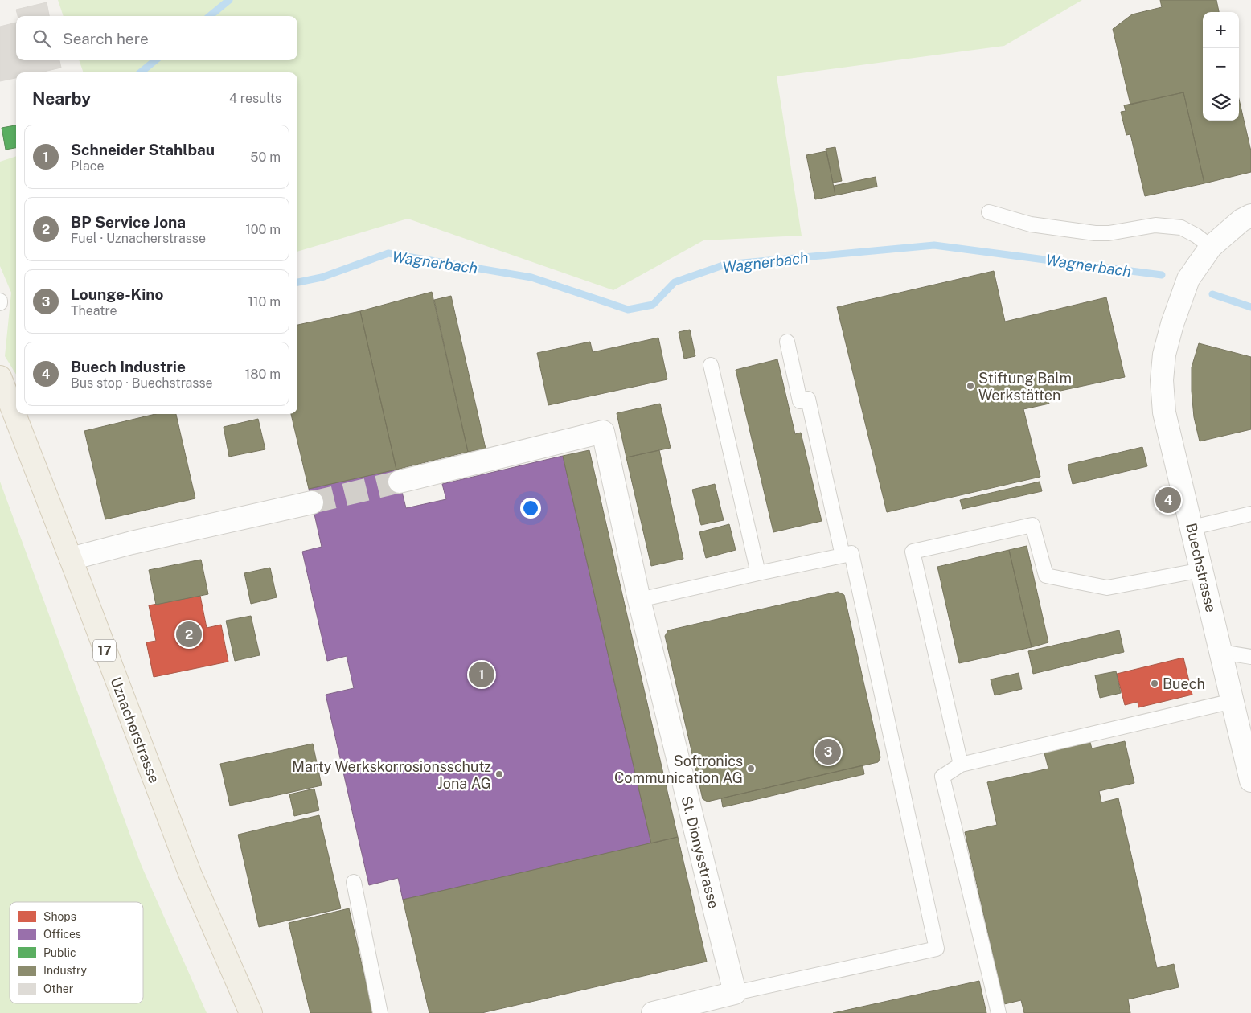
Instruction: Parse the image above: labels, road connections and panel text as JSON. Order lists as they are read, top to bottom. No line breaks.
{"streets":{"main road":["17","Uznacherstrasse"],"street":["Buechstrasse","St. Dionysstrasse"]},"water":["Wagnerbach"],"places":["Stiftung Balm Werkstätten","Buech","Softronics Communication AG","Marty Werkskorrosionsschutz Jona AG"],"legend":["Shops","Offices","Public","Industry","Other"],"page":{"map_buttons":["+","−"],"search":"Search here","heading":["Nearby","4 results"],"list":[{"mark":"1","name":"Schneider Stahlbau","note":"Place","value":"50 m"},{"mark":"2","name":"BP Service Jona","note":"Fuel · Uznacherstrasse","value":"100 m"},{"mark":"3","name":"Lounge-Kino","note":"Theatre","value":"110 m"},{"mark":"4","name":"Buech Industrie","note":"Bus stop · Buechstrasse","value":"180 m"}],"pins":["4","2","1","3"]}}
